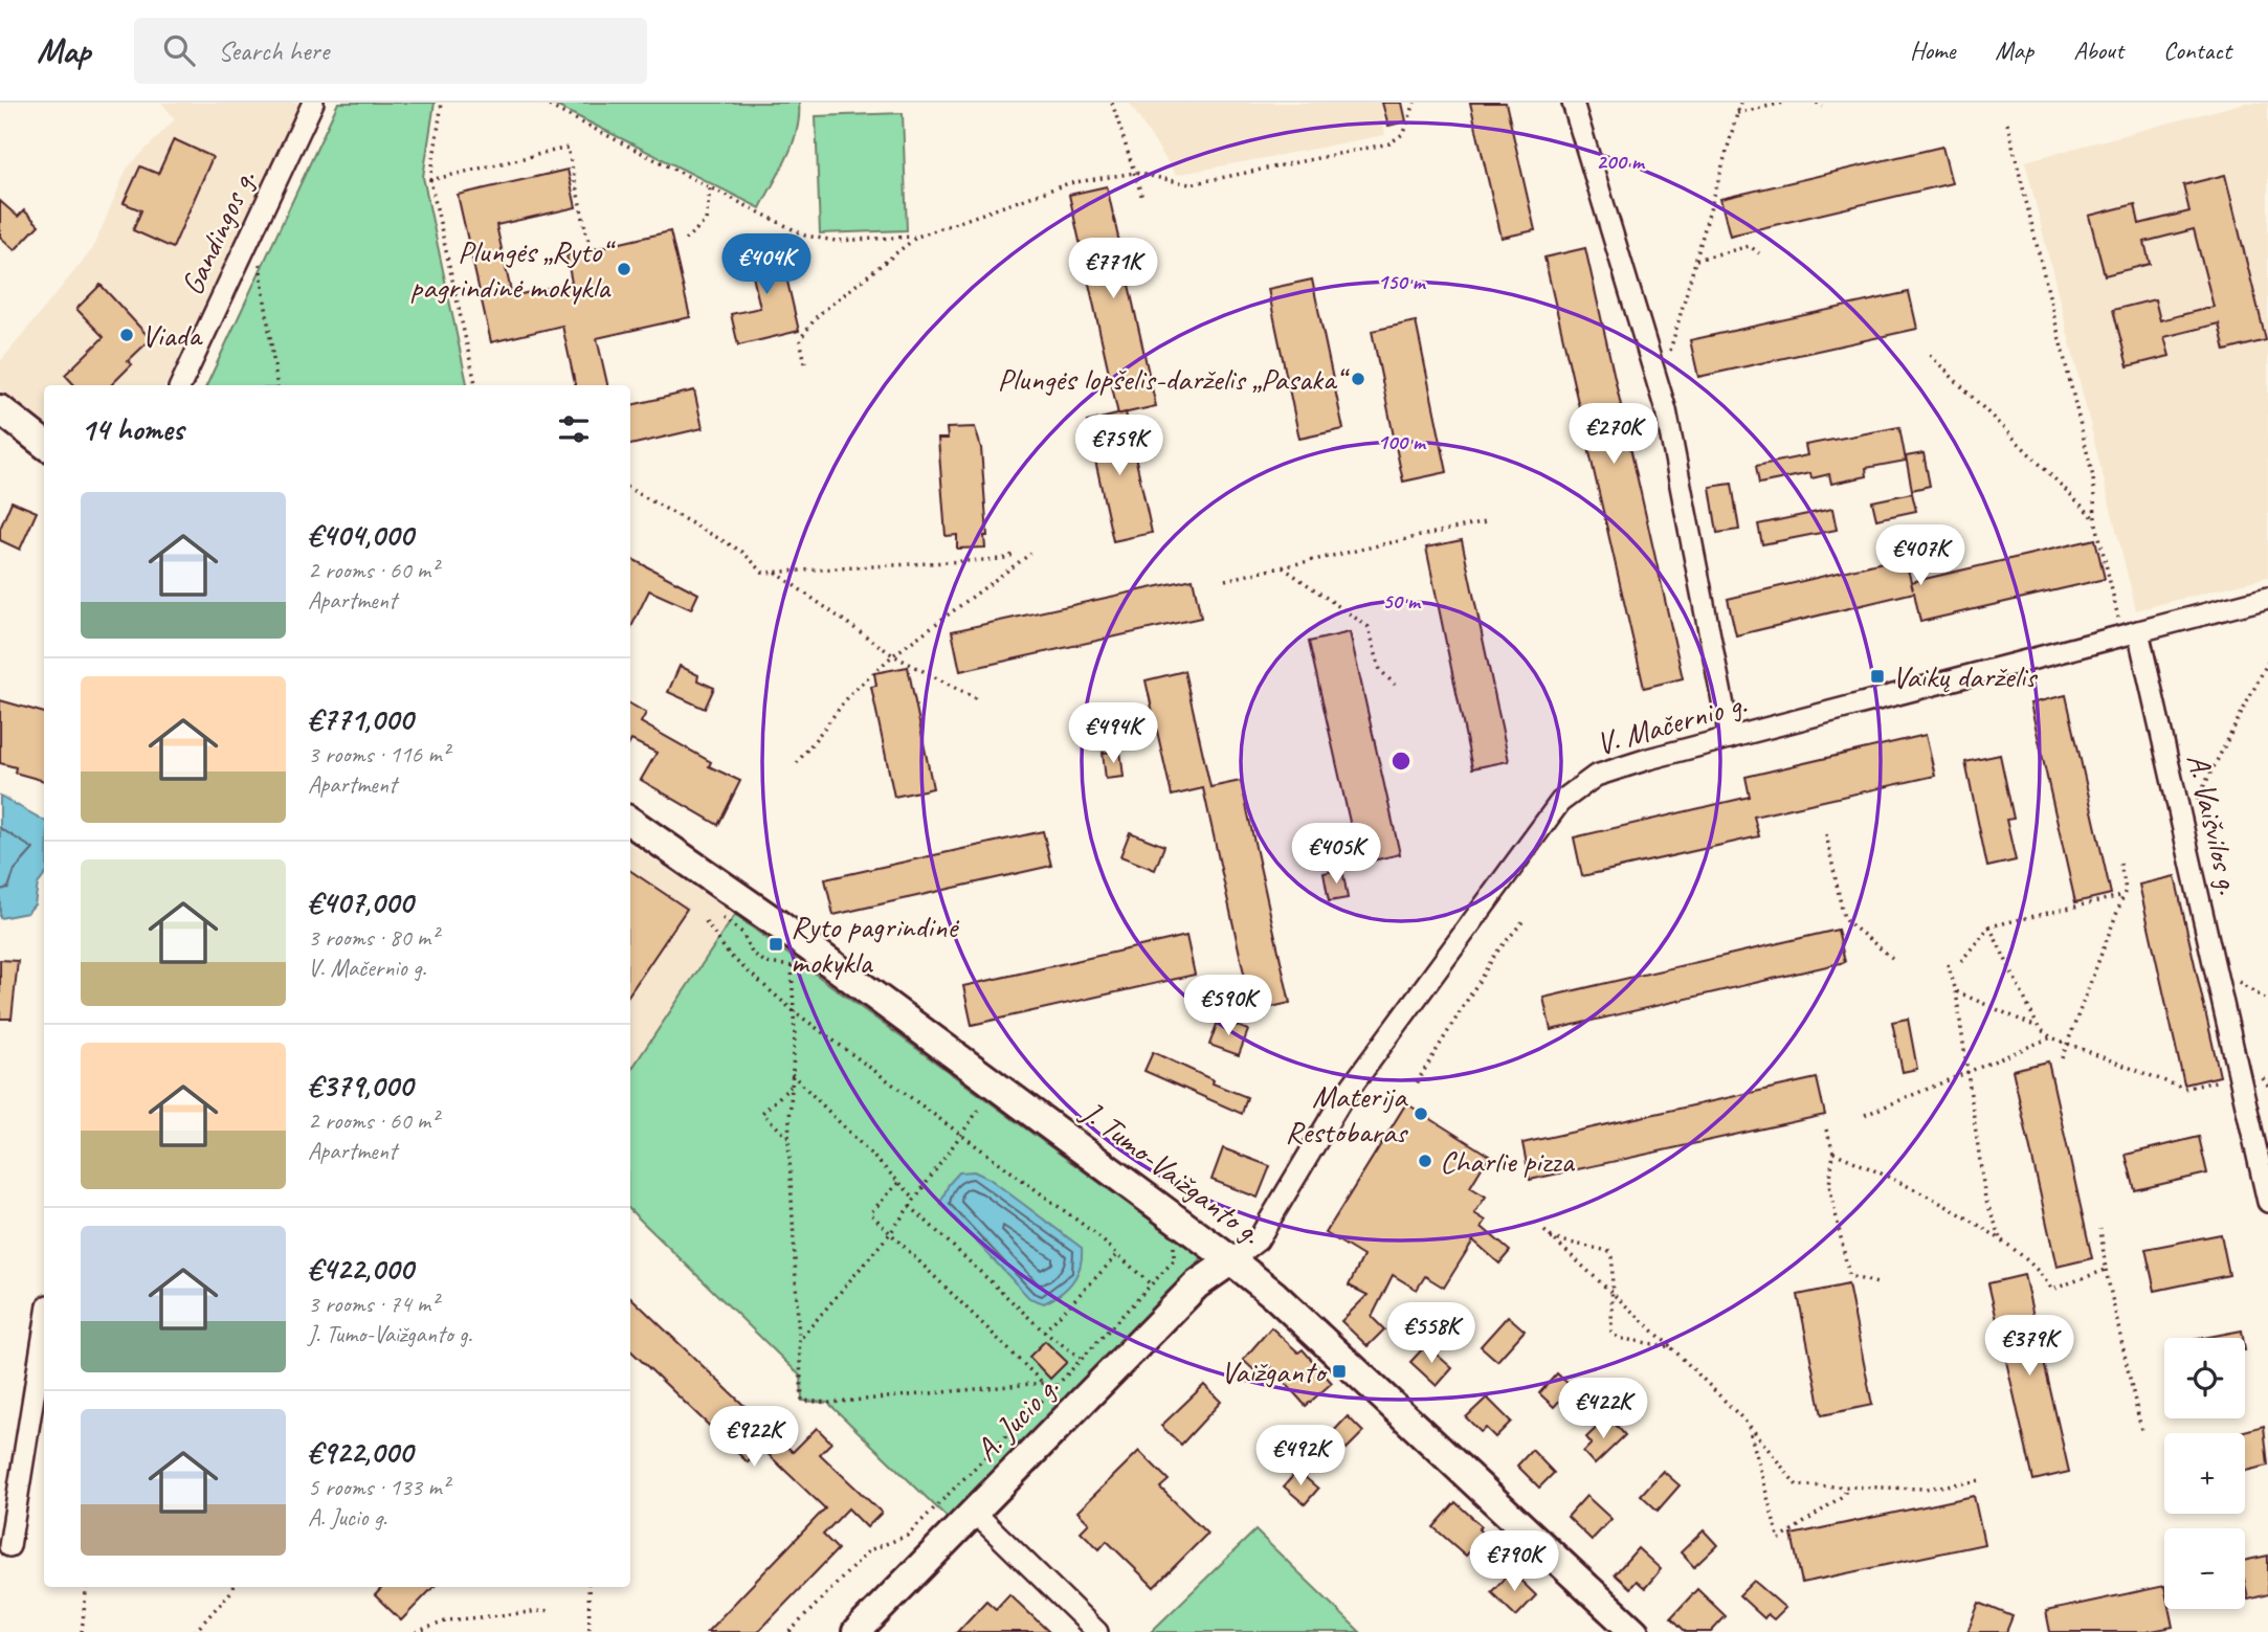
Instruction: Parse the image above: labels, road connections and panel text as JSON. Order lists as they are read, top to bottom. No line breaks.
{"streets":{"main road":["J. Tumo-Vaižganto g.","A. Jucio g."],"street":["Gandingos g.","V. Mačernio g.","A. Vaišvilos g."]},"crossings":[["V. Mačernio g.","A. Vaišvilos g."],["V. Mačernio g.","J. Tumo-Vaižganto g."],["V. Mačernio g.","A. Jucio g."],["J. Tumo-Vaižganto g.","A. Jucio g."]],"places":{"other":["Plungės „Ryto“ pagrindinė mokykla","Viada","Plungės lopšelis-darželis „Pasaka“","Materija Restobaras","Charlie pizza"],"transit":["Vaikų darželis","Ryto pagrindinė mokykla","Vaižganto"]},"page":{"header":"Map","search":"Search here","nav":["Home","Map","About","Contact"],"price":["€404K","€771K","€270K","€759K","€407K","€494K","€405K","€590K","€558K","€379K","€422K","€922K","€492K","€790K"],"heading":"14 homes","list":[{"name":"€404,000","note":"2 rooms · 60 m² · Apartment"},{"name":"€771,000","note":"3 rooms · 116 m² · Apartment"},{"name":"€407,000","note":"3 rooms · 80 m² · V. Mačernio g."},{"name":"€379,000","note":"2 rooms · 60 m² · Apartment"},{"name":"€422,000","note":"3 rooms · 74 m² · J. Tumo-Vaižganto g."},{"name":"€922,000","note":"5 rooms · 133 m² · A. Jucio g."}],"map_buttons":["+","−"]},"rings":["200 m","150 m","100 m","50 m"]}
